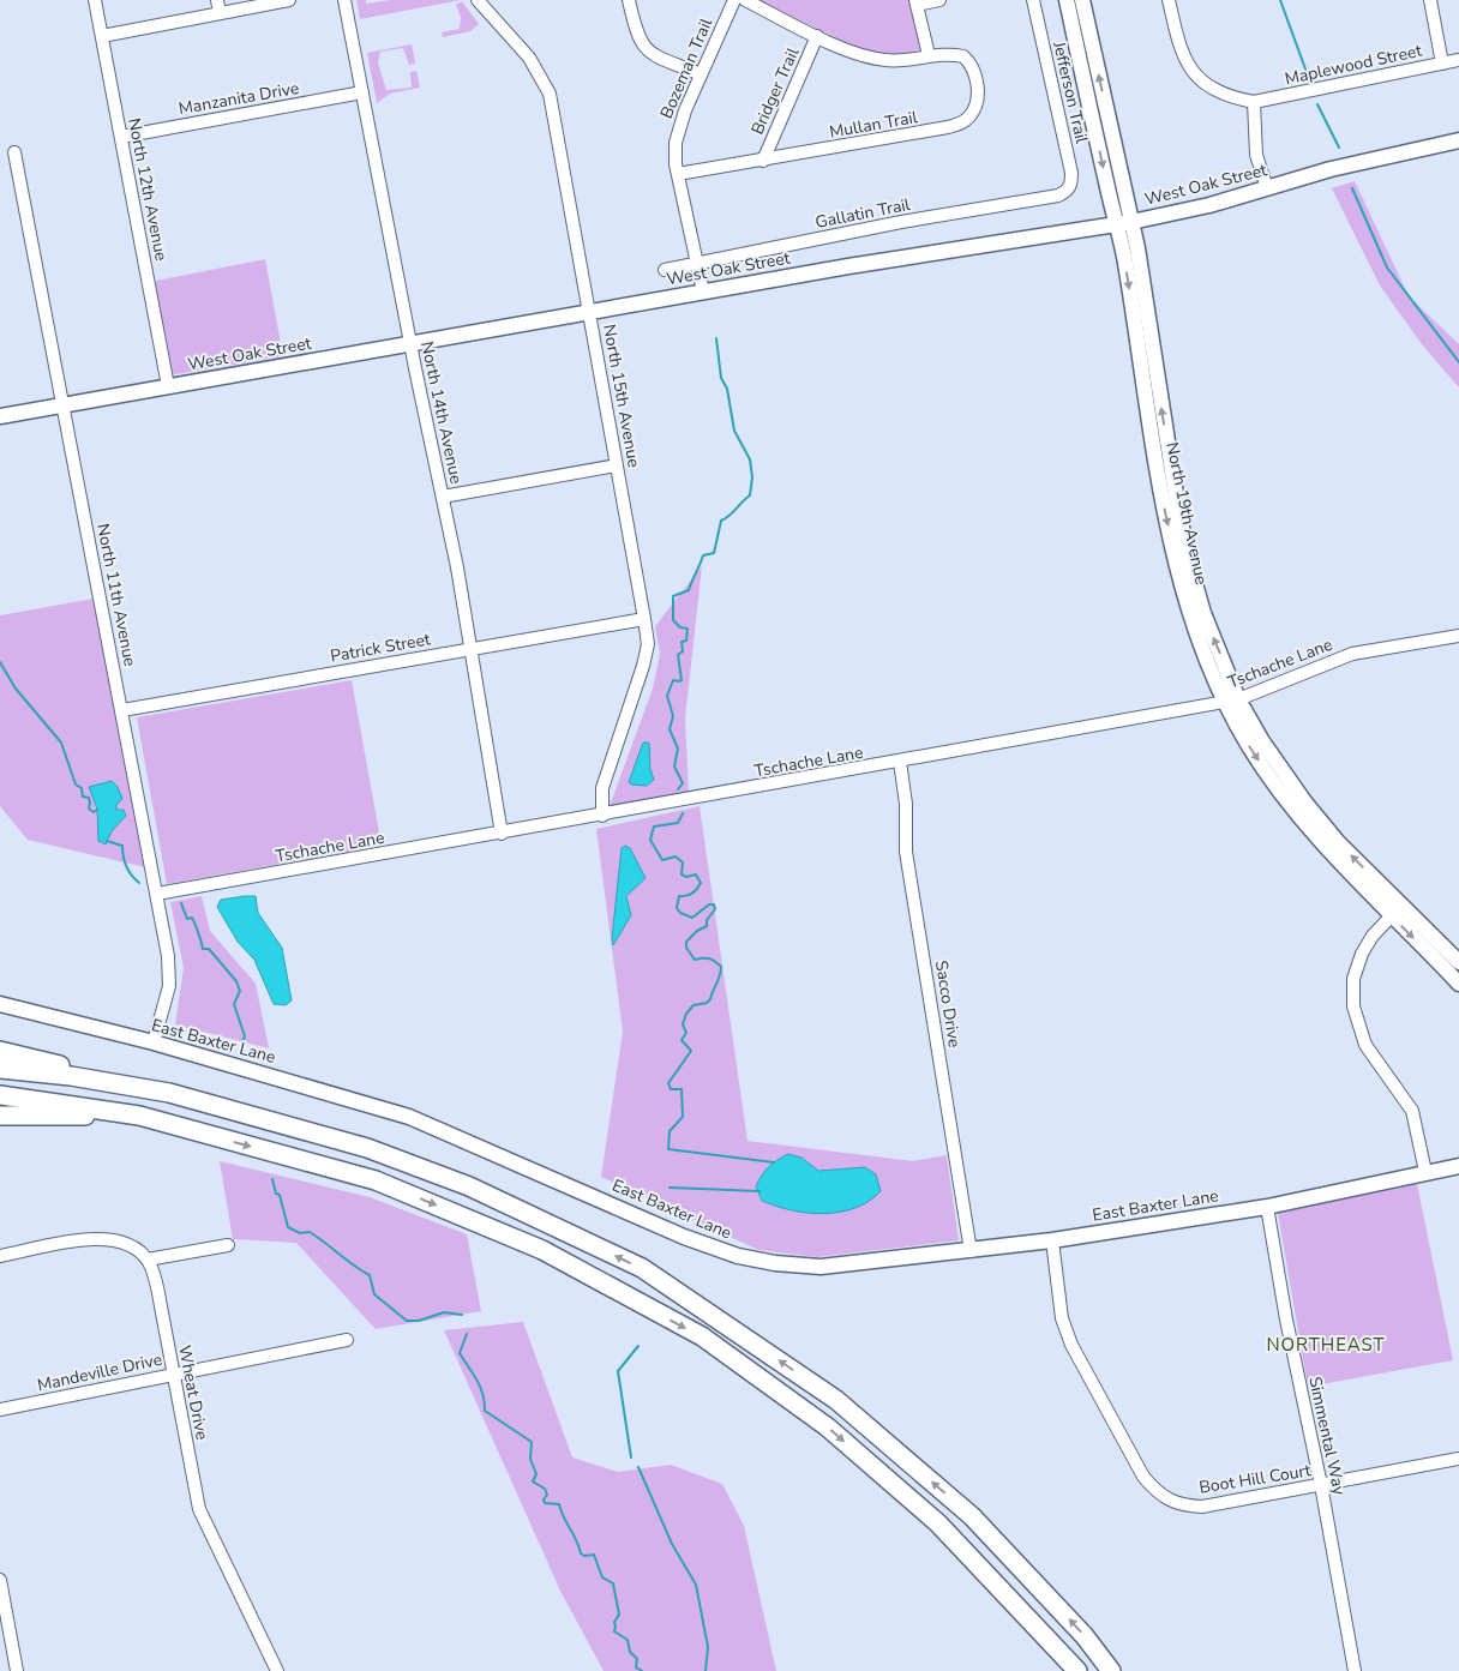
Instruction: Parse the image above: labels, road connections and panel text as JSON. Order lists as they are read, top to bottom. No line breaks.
{"streets":{"main road":["West Oak Street","North 19th Avenue","East Baxter Lane"],"street":["Maplewood Street","Bozeman Trail","Bridger Trail","Jefferson Trail","Manzanita Drive","Mullan Trail","North 12th Avenue","Gallatin Trail","North 15th Avenue","North 14th Avenue","North 11th Avenue","Patrick Street","Tschache Lane","Sacco Drive","Mandeville Drive","Wheat Drive","Simmental Way","Boot Hill Court"]},"crossings":[["Bozeman Trail","Mullan Trail"],["Bozeman Trail","West Oak Street"],["Bozeman Trail","Gallatin Trail"],["Bridger Trail","Mullan Trail"],["Jefferson Trail","Gallatin Trail"],["Manzanita Drive","North 12th Avenue"],["Manzanita Drive","North 14th Avenue"],["West Oak Street","North 12th Avenue"],["West Oak Street","North 15th Avenue"],["West Oak Street","North 14th Avenue"],["West Oak Street","North 19th Avenue"],["West Oak Street","North 11th Avenue"],["North 15th Avenue","Patrick Street"],["North 15th Avenue","Tschache Lane"],["North 14th Avenue","Patrick Street"],["North 14th Avenue","Tschache Lane"],["North 19th Avenue","Tschache Lane"],["North 11th Avenue","Patrick Street"],["North 11th Avenue","Tschache Lane"],["North 11th Avenue","East Baxter Lane"],["Tschache Lane","Sacco Drive"],["Sacco Drive","East Baxter Lane"],["East Baxter Lane","Simmental Way"],["East Baxter Lane","Boot Hill Court"],["Mandeville Drive","Wheat Drive"],["Simmental Way","Boot Hill Court"]],"districts":["NORTHEAST"]}
